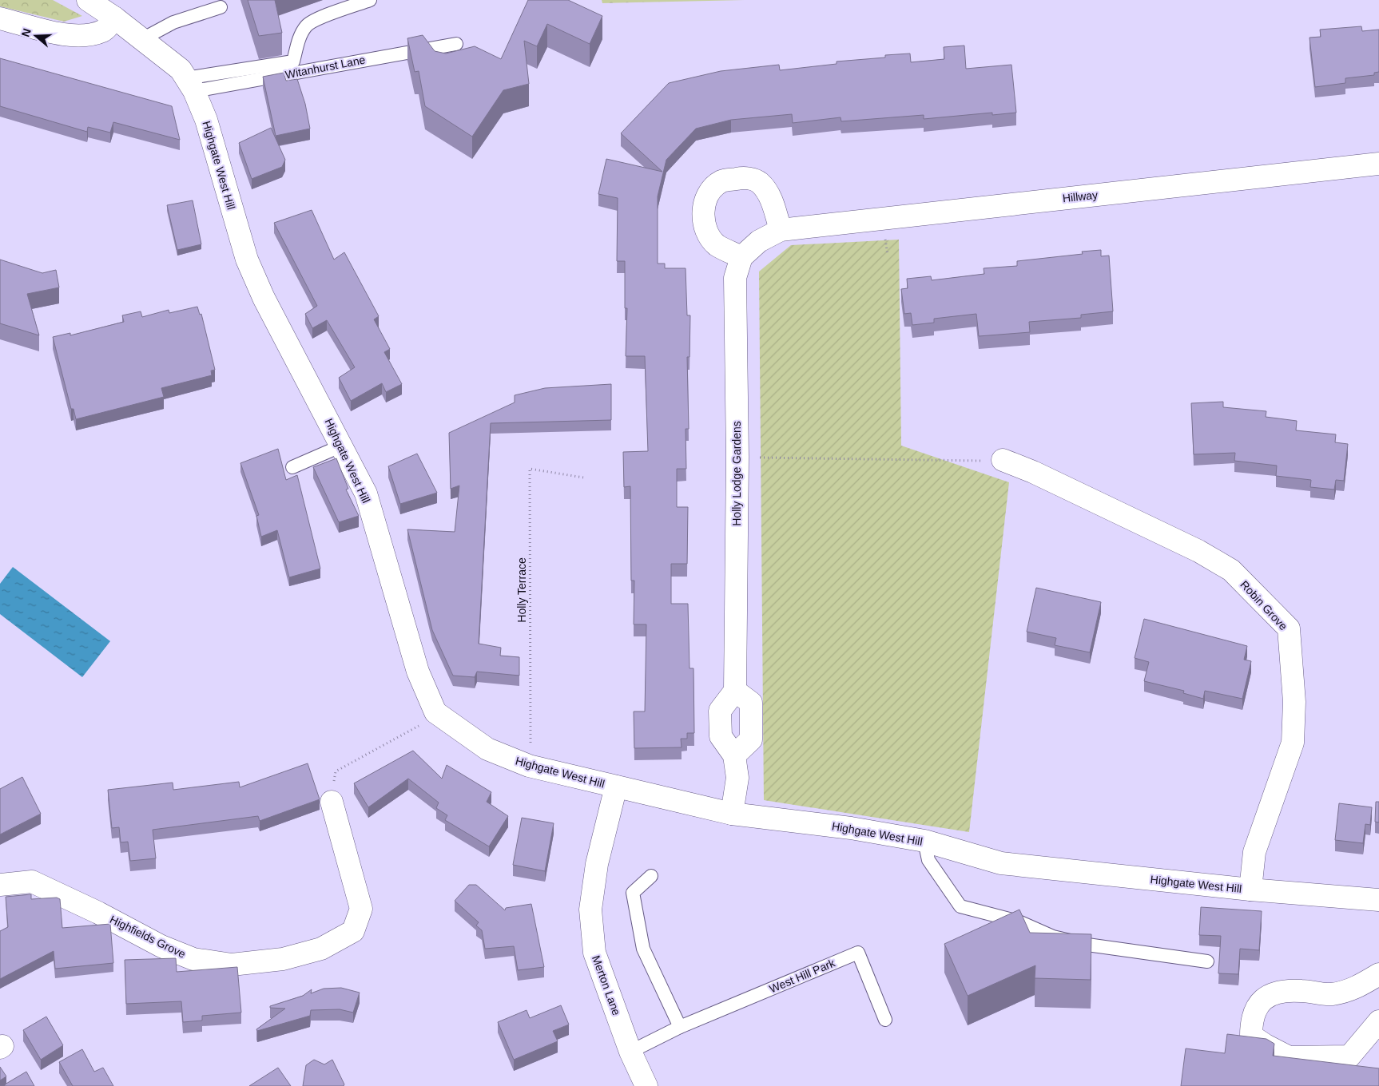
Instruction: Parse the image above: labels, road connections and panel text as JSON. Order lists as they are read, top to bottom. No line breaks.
{"streets":{"street":["Highgate West Hill","Hillway","Holly Lodge Gardens","Robin Grove","Highfields Grove","Merton Lane"],"lane":["Witanhurst Lane","West Hill Park"],"path":["Holly Terrace"]},"crossings":[["Witanhurst Lane","Highgate West Hill"],["Highgate West Hill","Holly Terrace"],["Highgate West Hill","Robin Grove"],["Highgate West Hill","Merton Lane"],["Hillway","Holly Lodge Gardens"],["West Hill Park","Merton Lane"]],"north":"left"}
